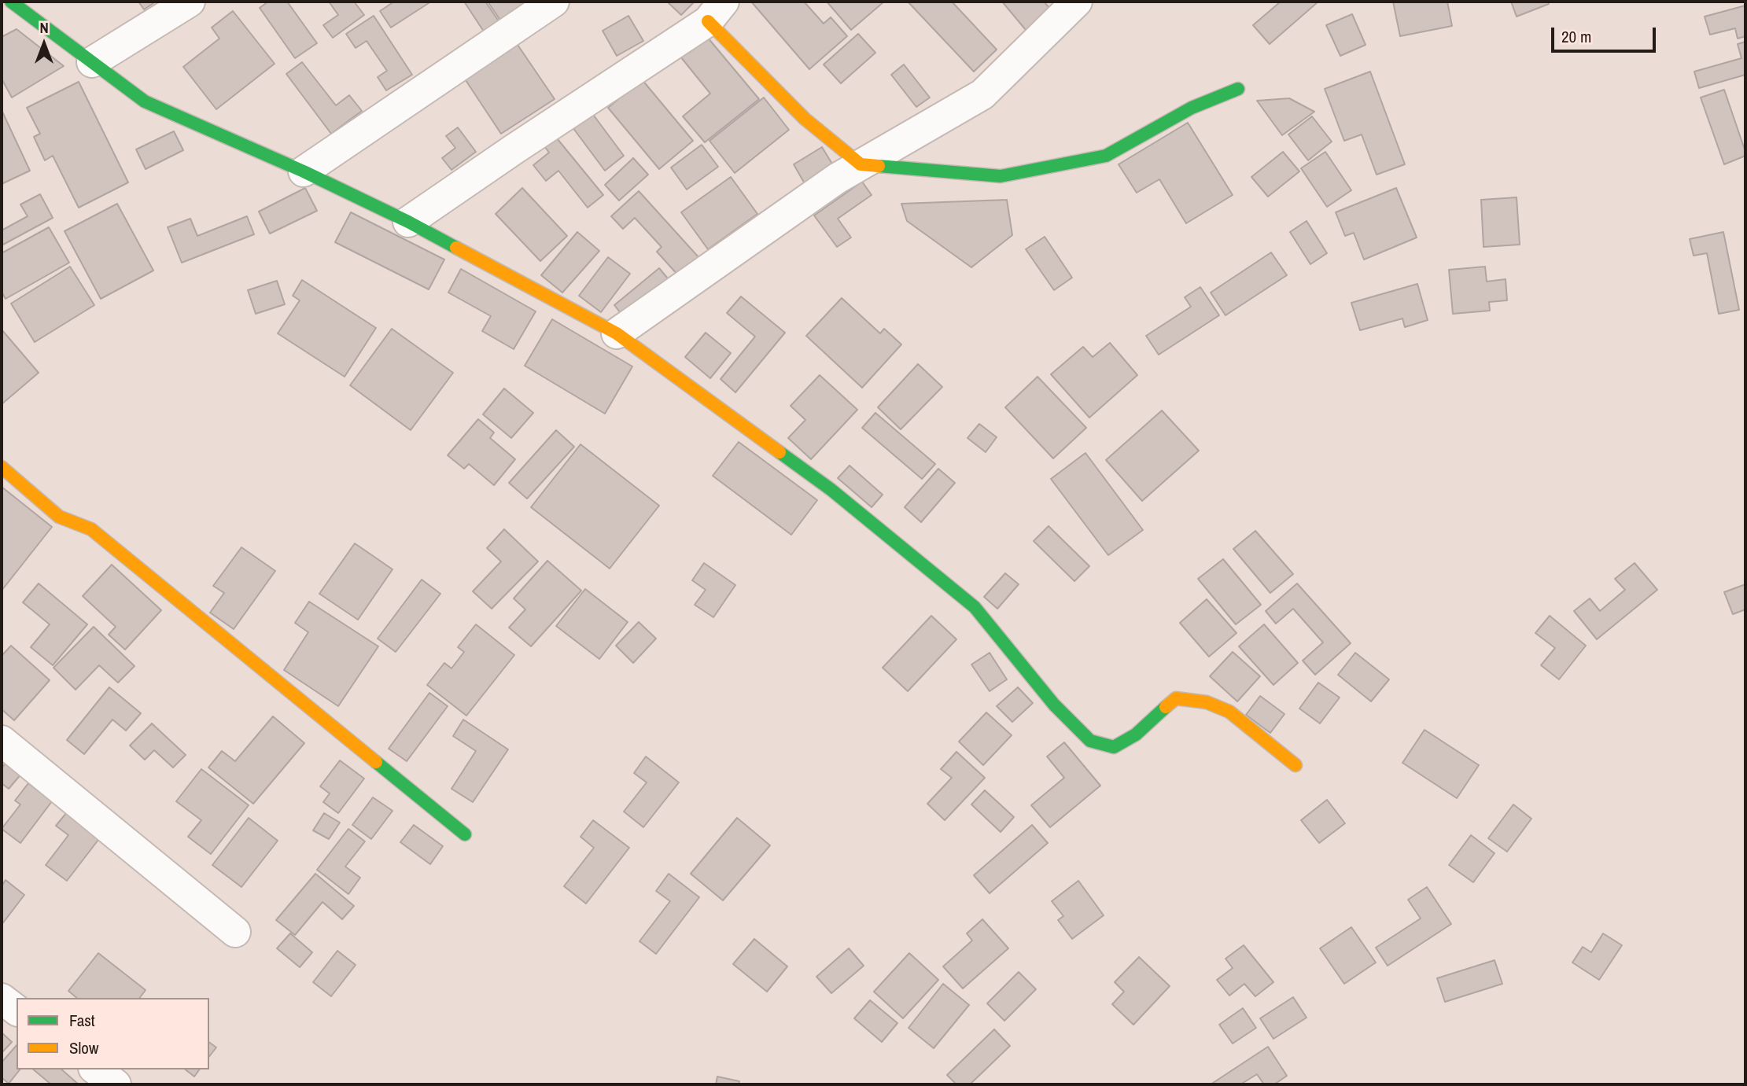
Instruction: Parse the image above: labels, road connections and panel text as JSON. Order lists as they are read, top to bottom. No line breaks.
{"legend":["Fast","Slow"],"scale_bar":"20 m","north":"top"}
